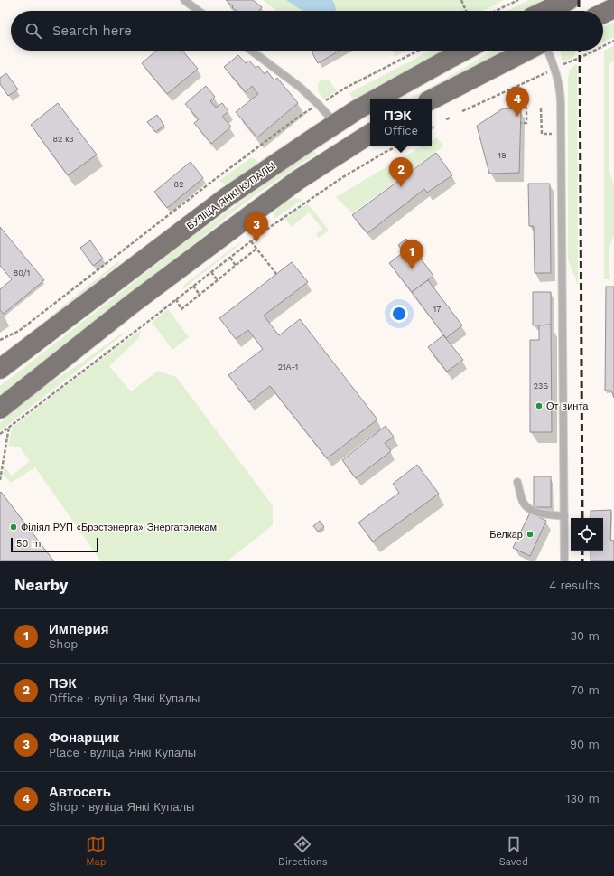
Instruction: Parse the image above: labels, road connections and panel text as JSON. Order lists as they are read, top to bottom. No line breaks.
{"streets":{"main road":["ВУЛІЦА ЯНКІ КУПАЛЫ"]},"places":["От винта","Філіял РУП «Брэстэнерга» Энергатэлекам","Белкар"],"house_numbers":["82 к3","19","82","80/1","17","21А-1","23Б"],"scale_bar":"50 m","page":{"search":"Search here","pins":["4","2","3","1"],"popup":["ПЭК","Office"],"scale":"50 m","heading":["Nearby","4 results"],"list":[{"mark":"1","name":"Империя","note":"Shop","value":"30 m"},{"mark":"2","name":"ПЭК","note":"Office · вуліца Янкі Купалы","value":"70 m"},{"mark":"3","name":"Фонарщик","note":"Place · вуліца Янкі Купалы","value":"90 m"},{"mark":"4","name":"Автосеть","note":"Shop · вуліца Янкі Купалы","value":"130 m"}],"nav":["Map","Directions","Saved"]}}
